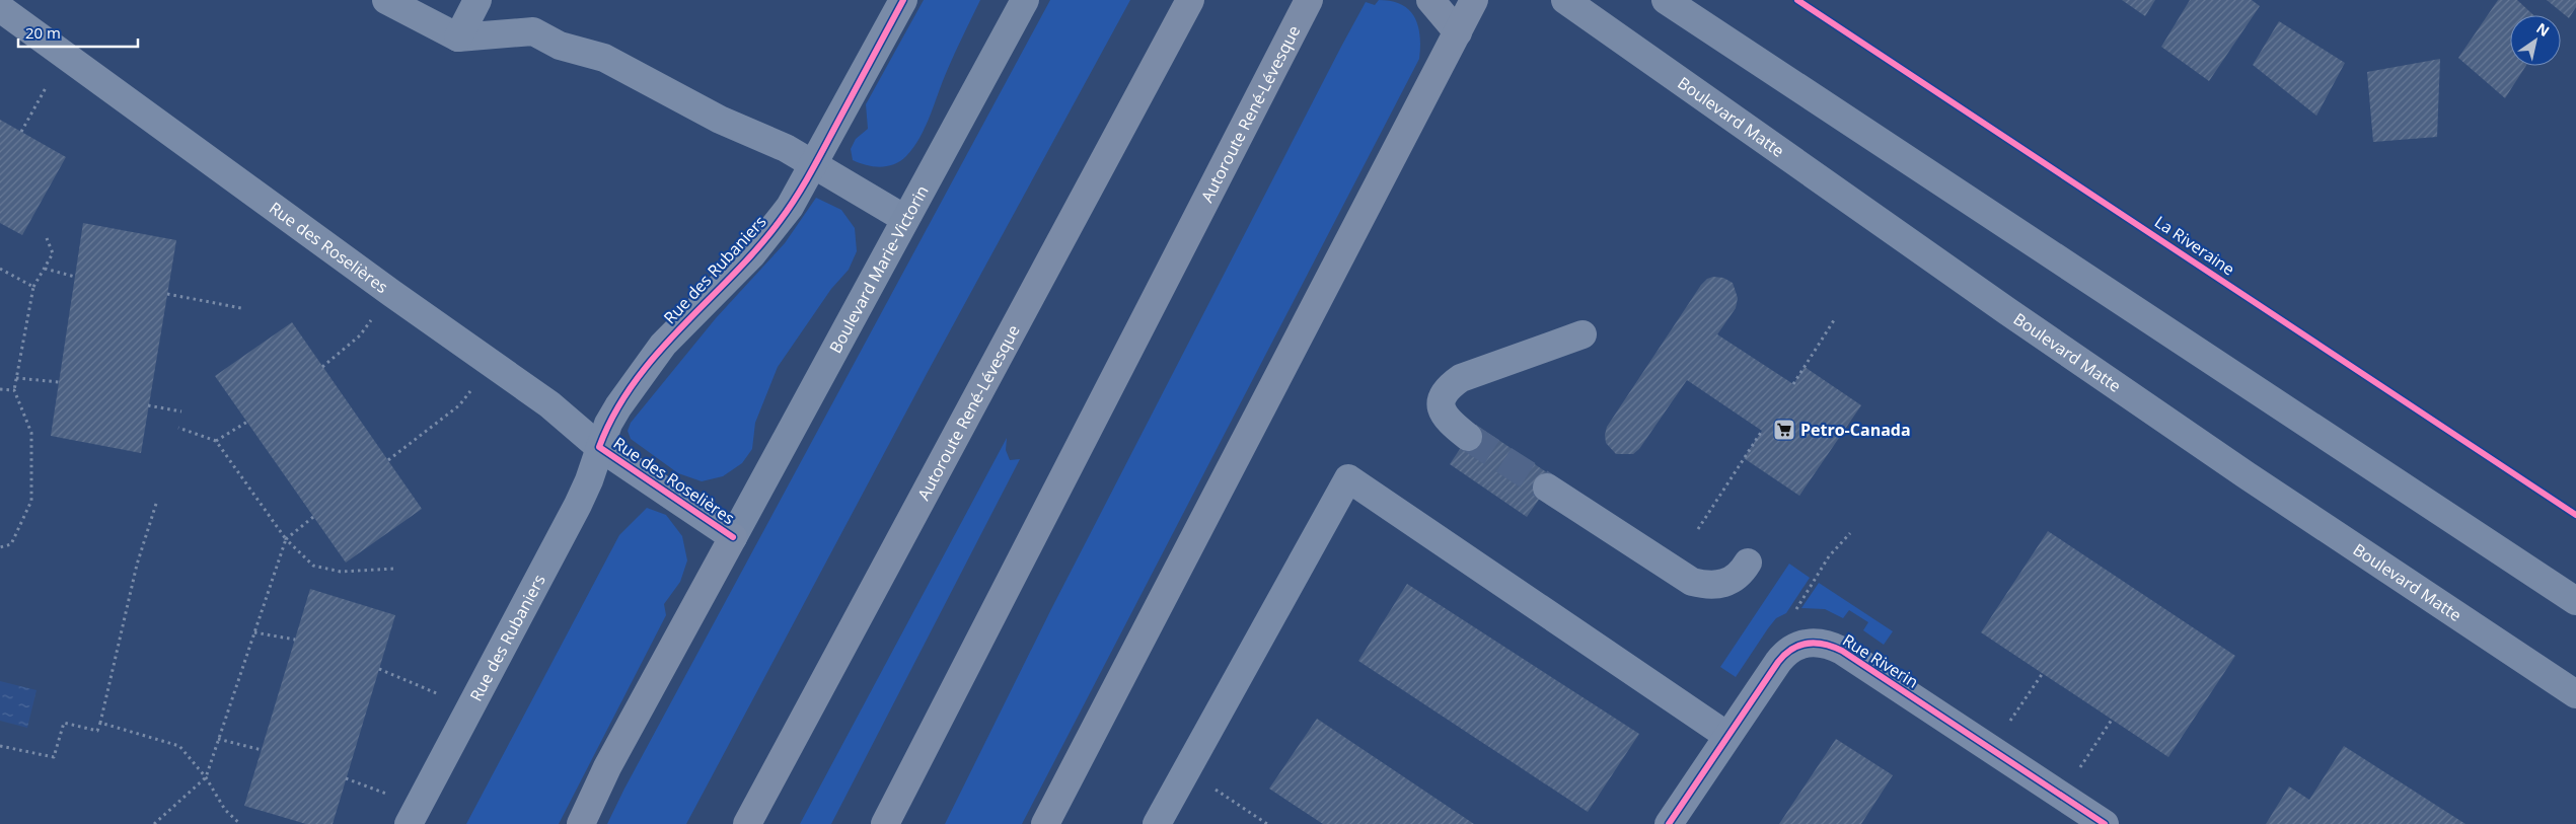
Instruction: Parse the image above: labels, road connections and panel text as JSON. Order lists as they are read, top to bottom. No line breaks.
{"streets":{"highway":["Autoroute René-Lévesque"],"main road":["Boulevard Matte","Boulevard Marie-Victorin"],"street":["Rue des Roselières","Rue des Rubaniers","Rue Riverin"],"cycle path":["La Riveraine"]},"crossings":[["Rue des Roselières","Boulevard Marie-Victorin"],["Rue des Roselières","Rue des Rubaniers"]],"places":{"supermarket":["Petro-Canada"]},"scale_bar":"20 m","north":"top right"}
